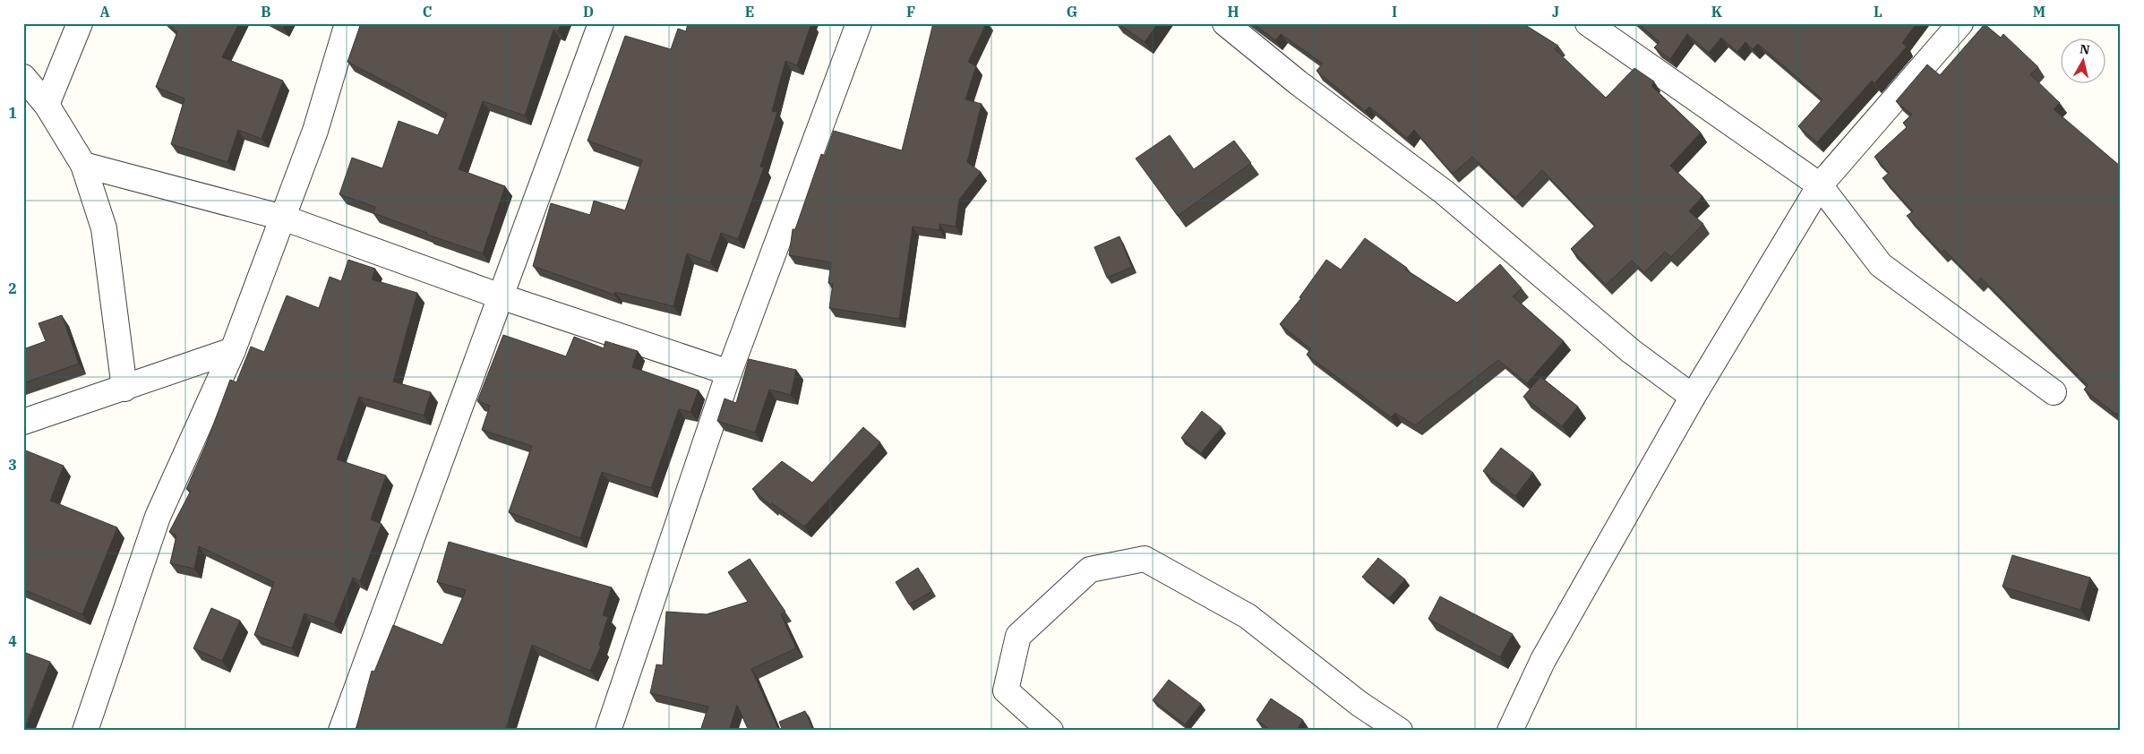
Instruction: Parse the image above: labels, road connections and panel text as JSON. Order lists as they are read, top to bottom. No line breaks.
{"north":"top","grid":{"columns":["A","B","C","D","E","F","G","H","I","J","K","L","M"],"rows":["1","2","3","4"]}}
